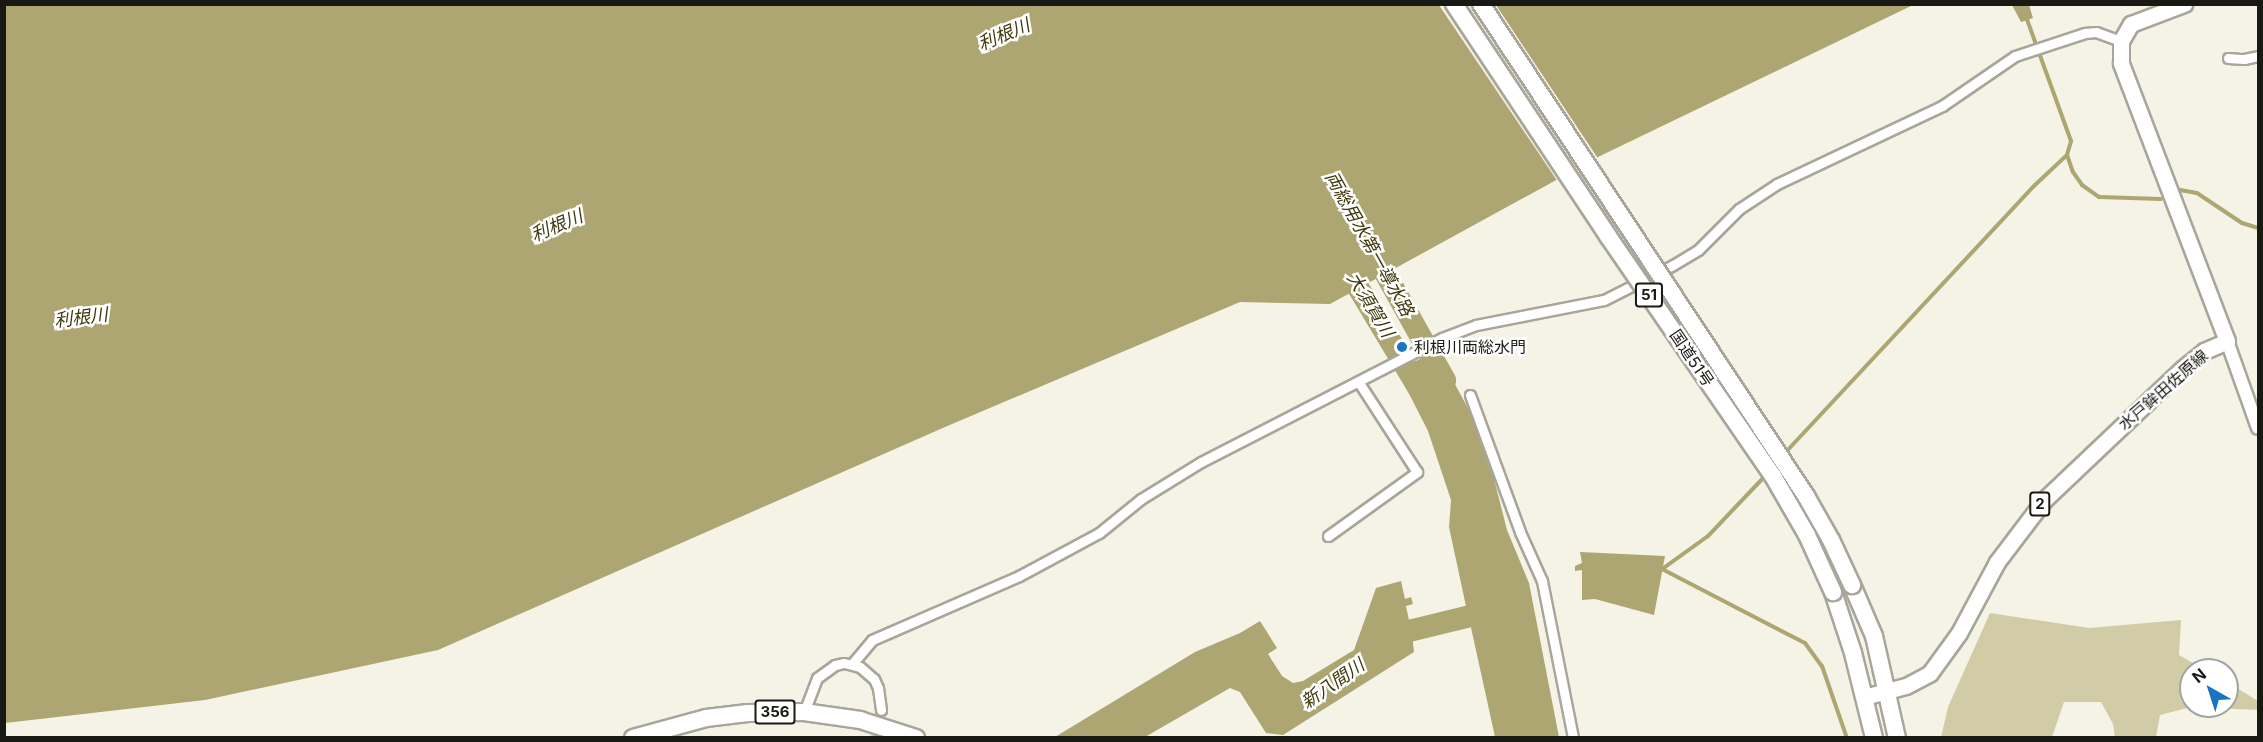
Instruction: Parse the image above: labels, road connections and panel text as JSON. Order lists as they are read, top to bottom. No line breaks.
{"streets":{"highway":["51","国道51号","356"],"main road":["水戸鉾田佐原線","2"]},"crossings":[["国道51号","水戸鉾田佐原線"]],"water":["利根川","両総用水第一導水路","大須賀川","新八間川"],"places":["利根川両総水門"],"north":"top left"}
